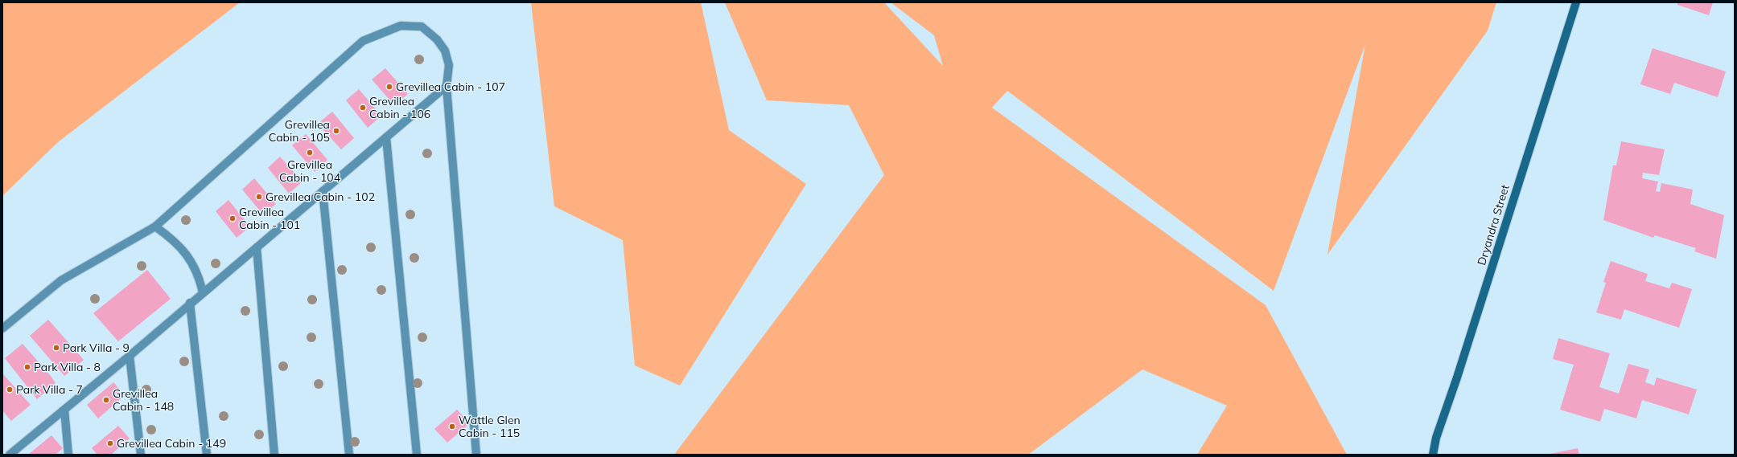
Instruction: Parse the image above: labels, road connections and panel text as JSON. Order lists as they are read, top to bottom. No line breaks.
{"streets":{"street":["Dryandra Street"]},"places":["Grevillea Cabin - 107","Grevillea Cabin - 106","Grevillea Cabin - 105","Grevillea Cabin - 104","Grevillea Cabin - 102","Grevillea Cabin - 101","Park Villa - 9","Park Villa - 8","Park Villa - 7","Grevillea Cabin - 148","Wattle Glen Cabin - 115","Grevillea Cabin - 149"]}
